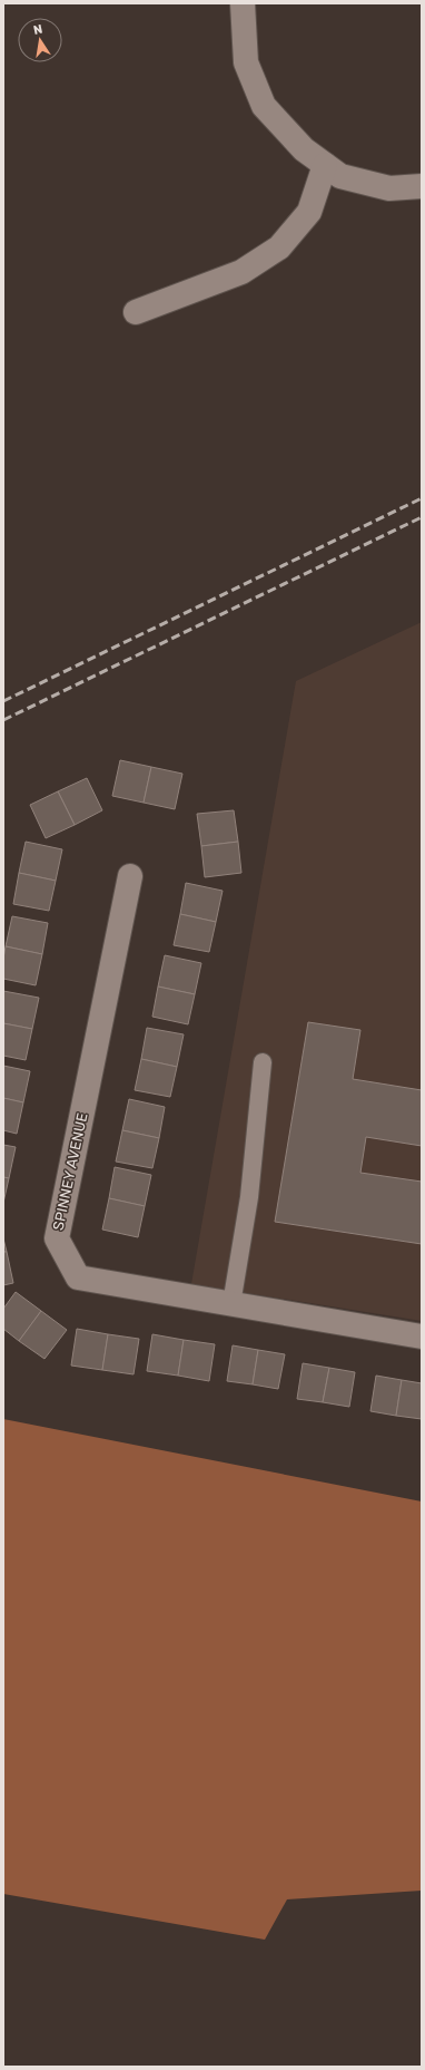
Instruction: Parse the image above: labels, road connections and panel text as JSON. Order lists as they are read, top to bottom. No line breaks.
{"streets":{"street":["SPINNEY AVENUE"]},"north":"top"}
